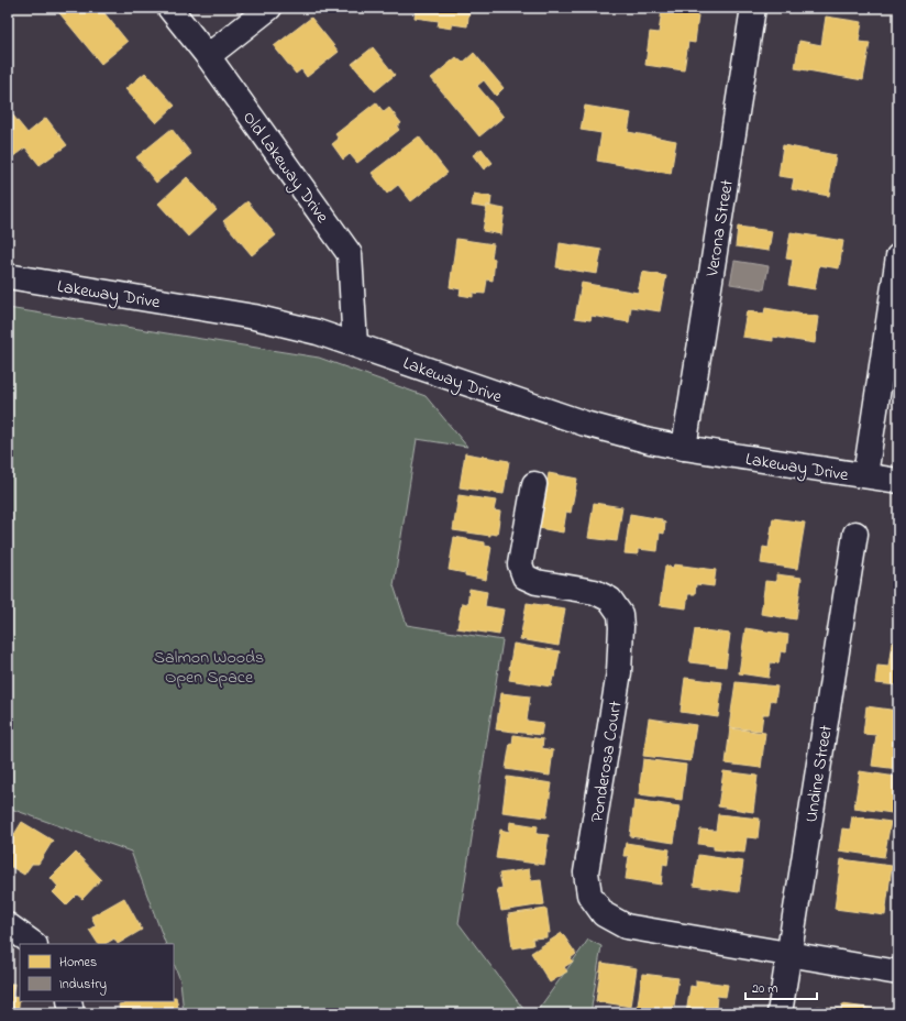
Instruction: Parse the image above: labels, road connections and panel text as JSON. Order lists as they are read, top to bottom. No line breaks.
{"streets":{"street":["Old Lakeway Drive","Verona Street","Lakeway Drive","Ponderosa Court","Undine Street"]},"crossings":[["Old Lakeway Drive","Lakeway Drive"],["Verona Street","Lakeway Drive"],["Ponderosa Court","Undine Street"]],"parks":["Salmon Woods Open Space"],"legend":["Homes","Industry"],"scale_bar":"20 m"}
